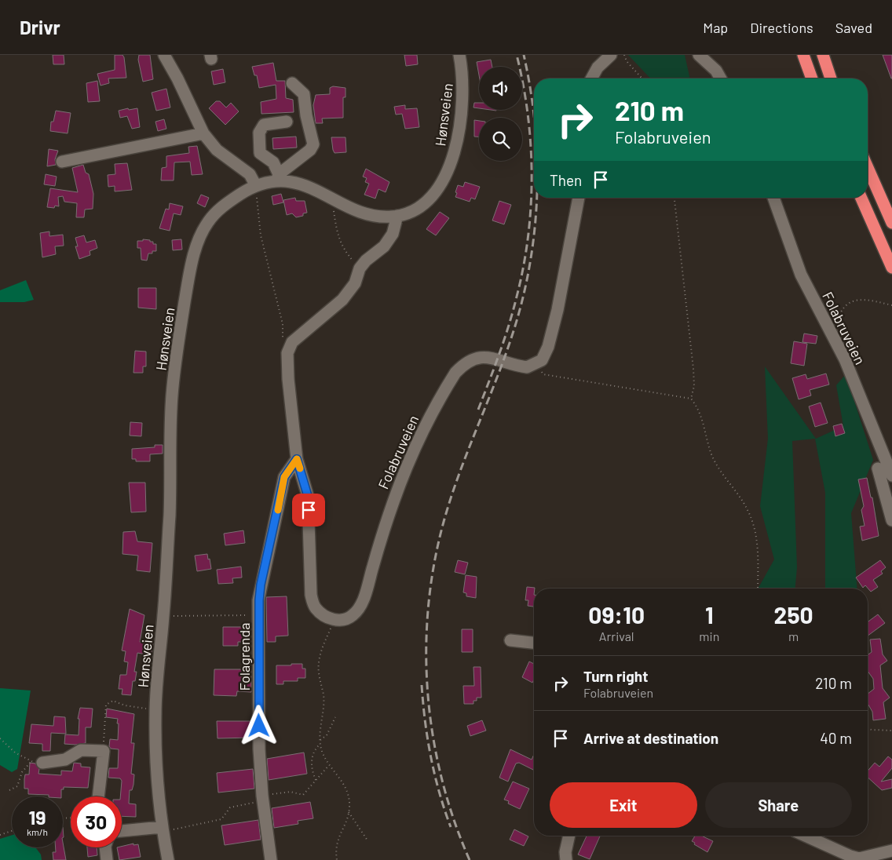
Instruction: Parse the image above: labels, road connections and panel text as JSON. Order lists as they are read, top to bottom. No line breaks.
{"streets":{"street":["Hønsveien","Folabruveien","Folagrenda"]},"page":{"header":"Drivr","nav":["Map","Directions","Saved"],"turn":["210 m","Folabruveien"],"then":"Then","eta":["09:10","Arrival","1","min","250","m"],"list":[{"name":"Turn right","note":"Folabruveien","value":"210 m"},{"name":"Arrive at destination","value":"40 m"}],"buttons":["Exit","Share"],"speed":"19 km/h","limit":"30"}}
